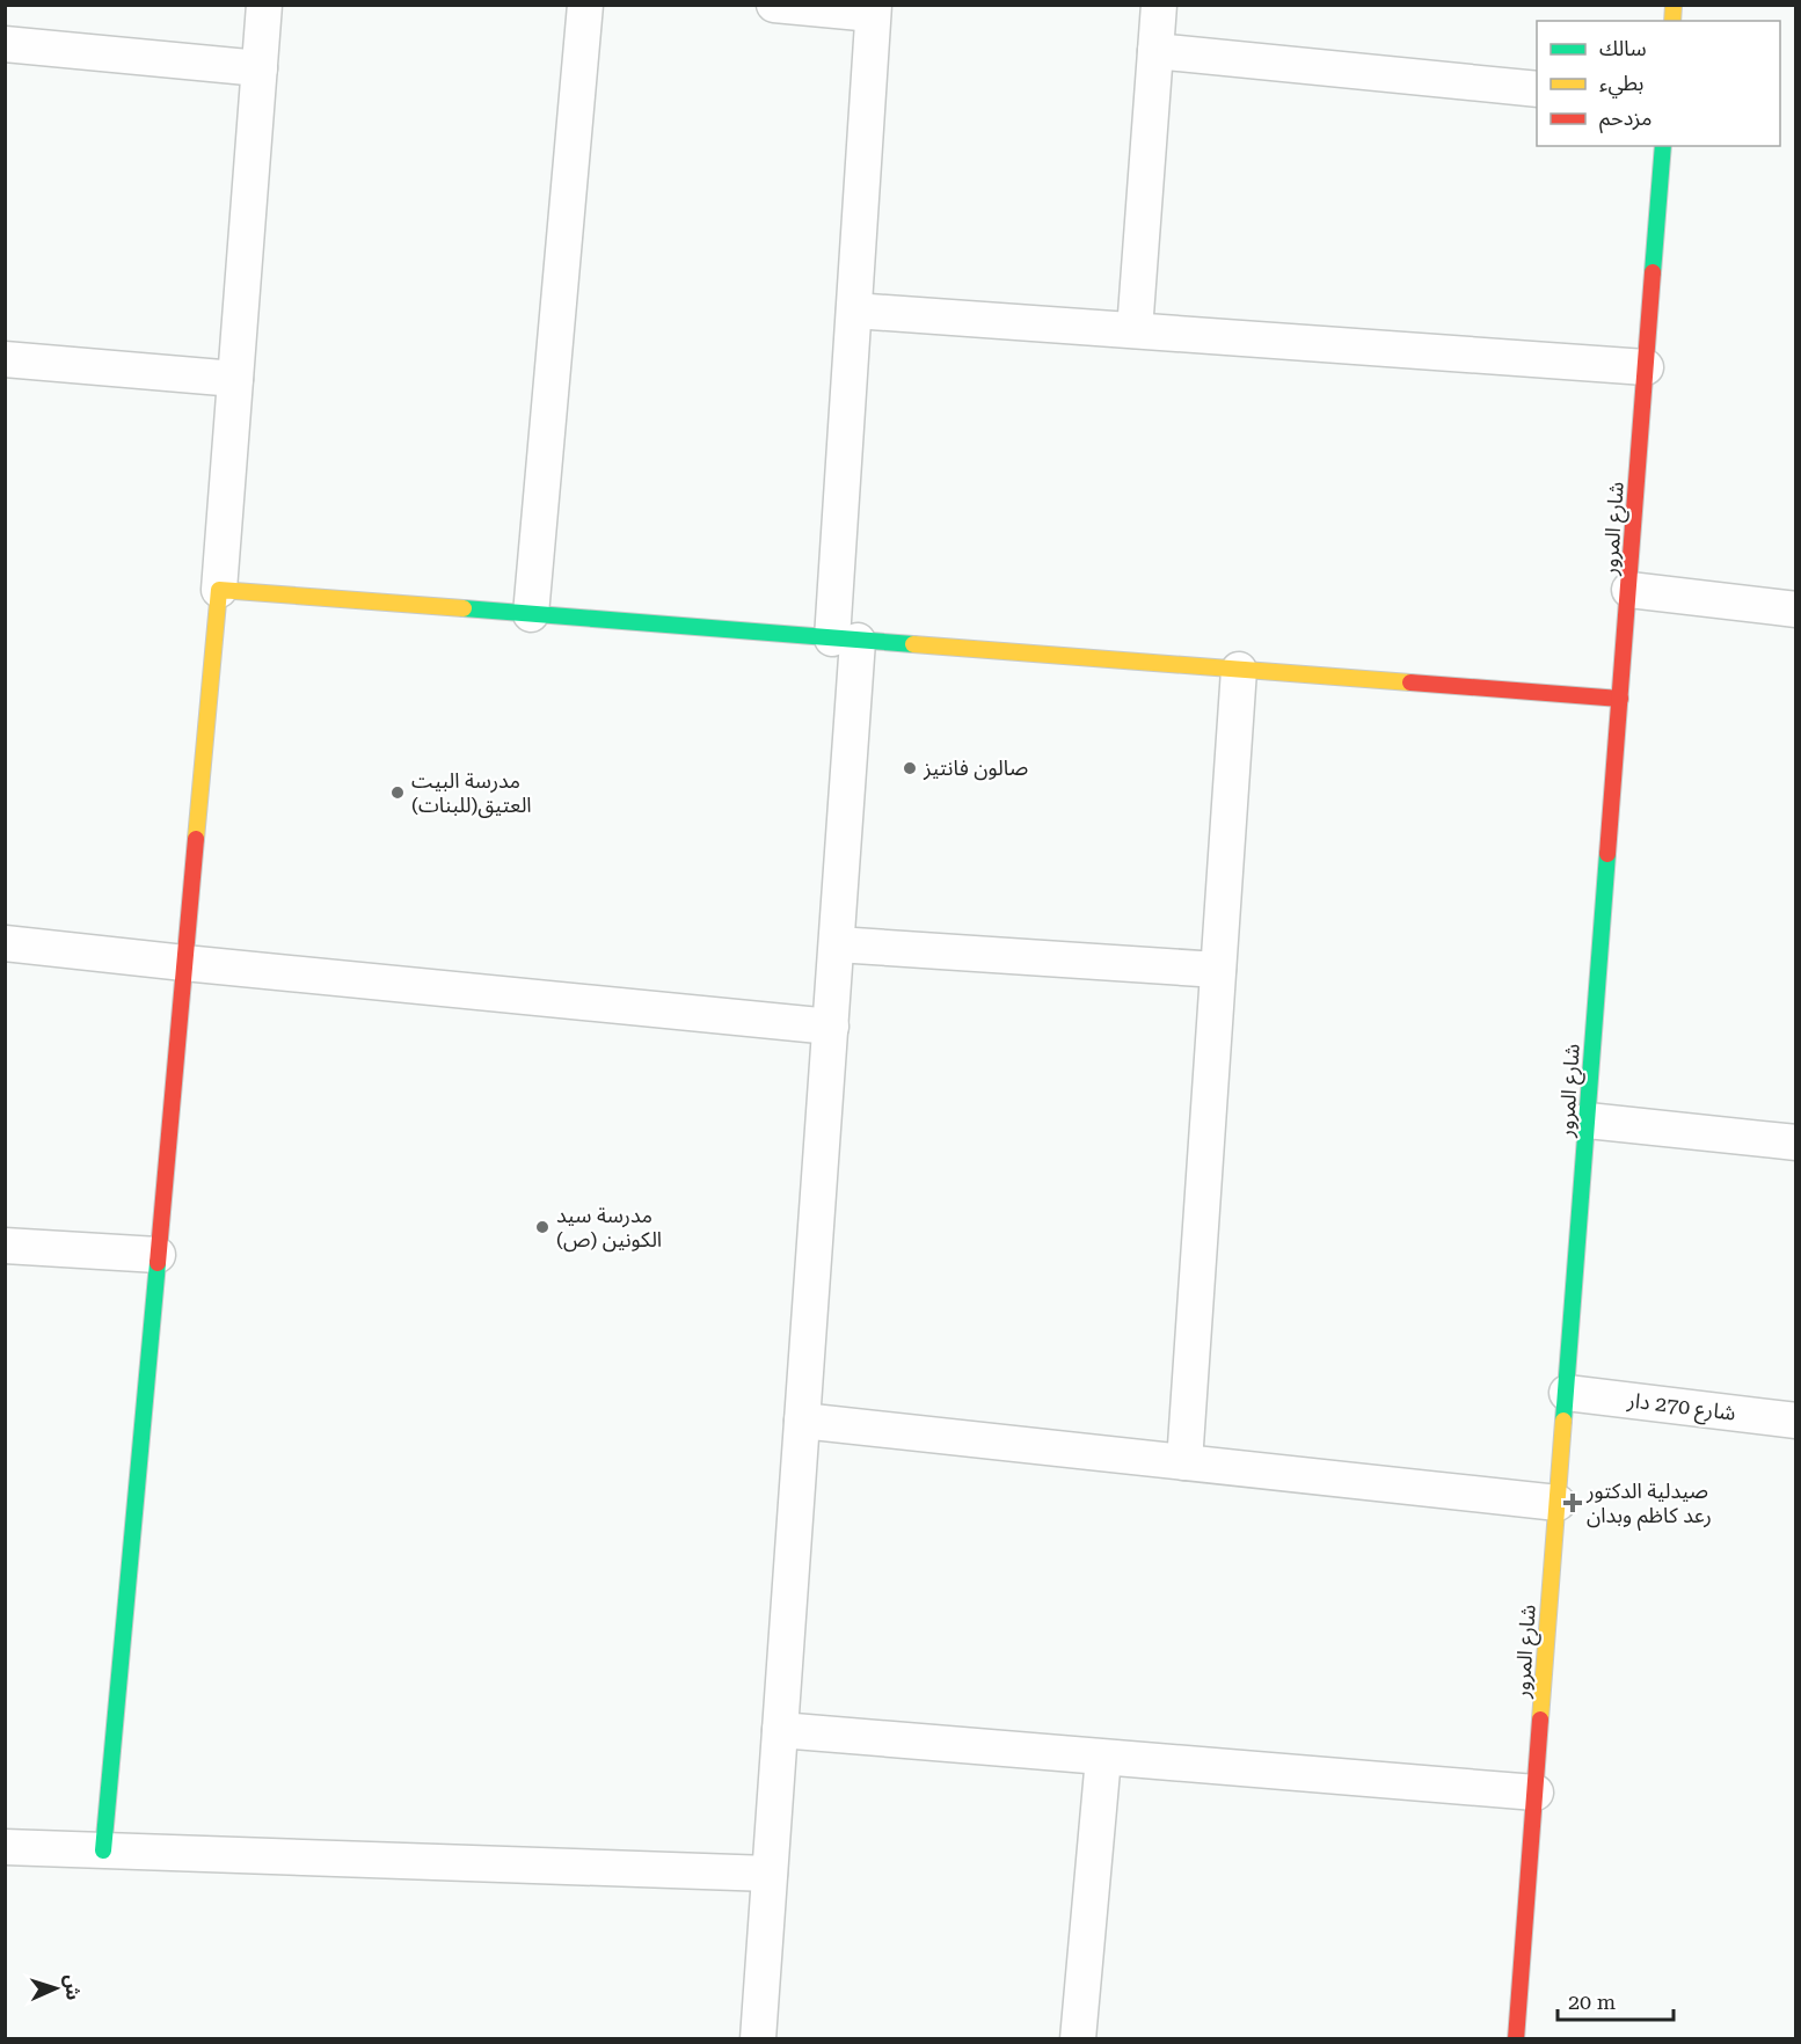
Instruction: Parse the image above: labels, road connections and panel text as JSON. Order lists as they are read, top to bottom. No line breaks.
{"streets":{"street":["شارع المرور","شارع 270 دار"]},"crossings":[["شارع المرور","شارع 270 دار"]],"places":{"other":["صالون فانتيز","مدرسة البيت العتيق(للبنات)","مدرسة سيد الكونين (ص)"],"health":["صيدلية الدكتور رعد كاظم وبدان"]},"legend":["سالك","بطيء","مزدحم"],"scale_bar":"20 m","north":"right"}
